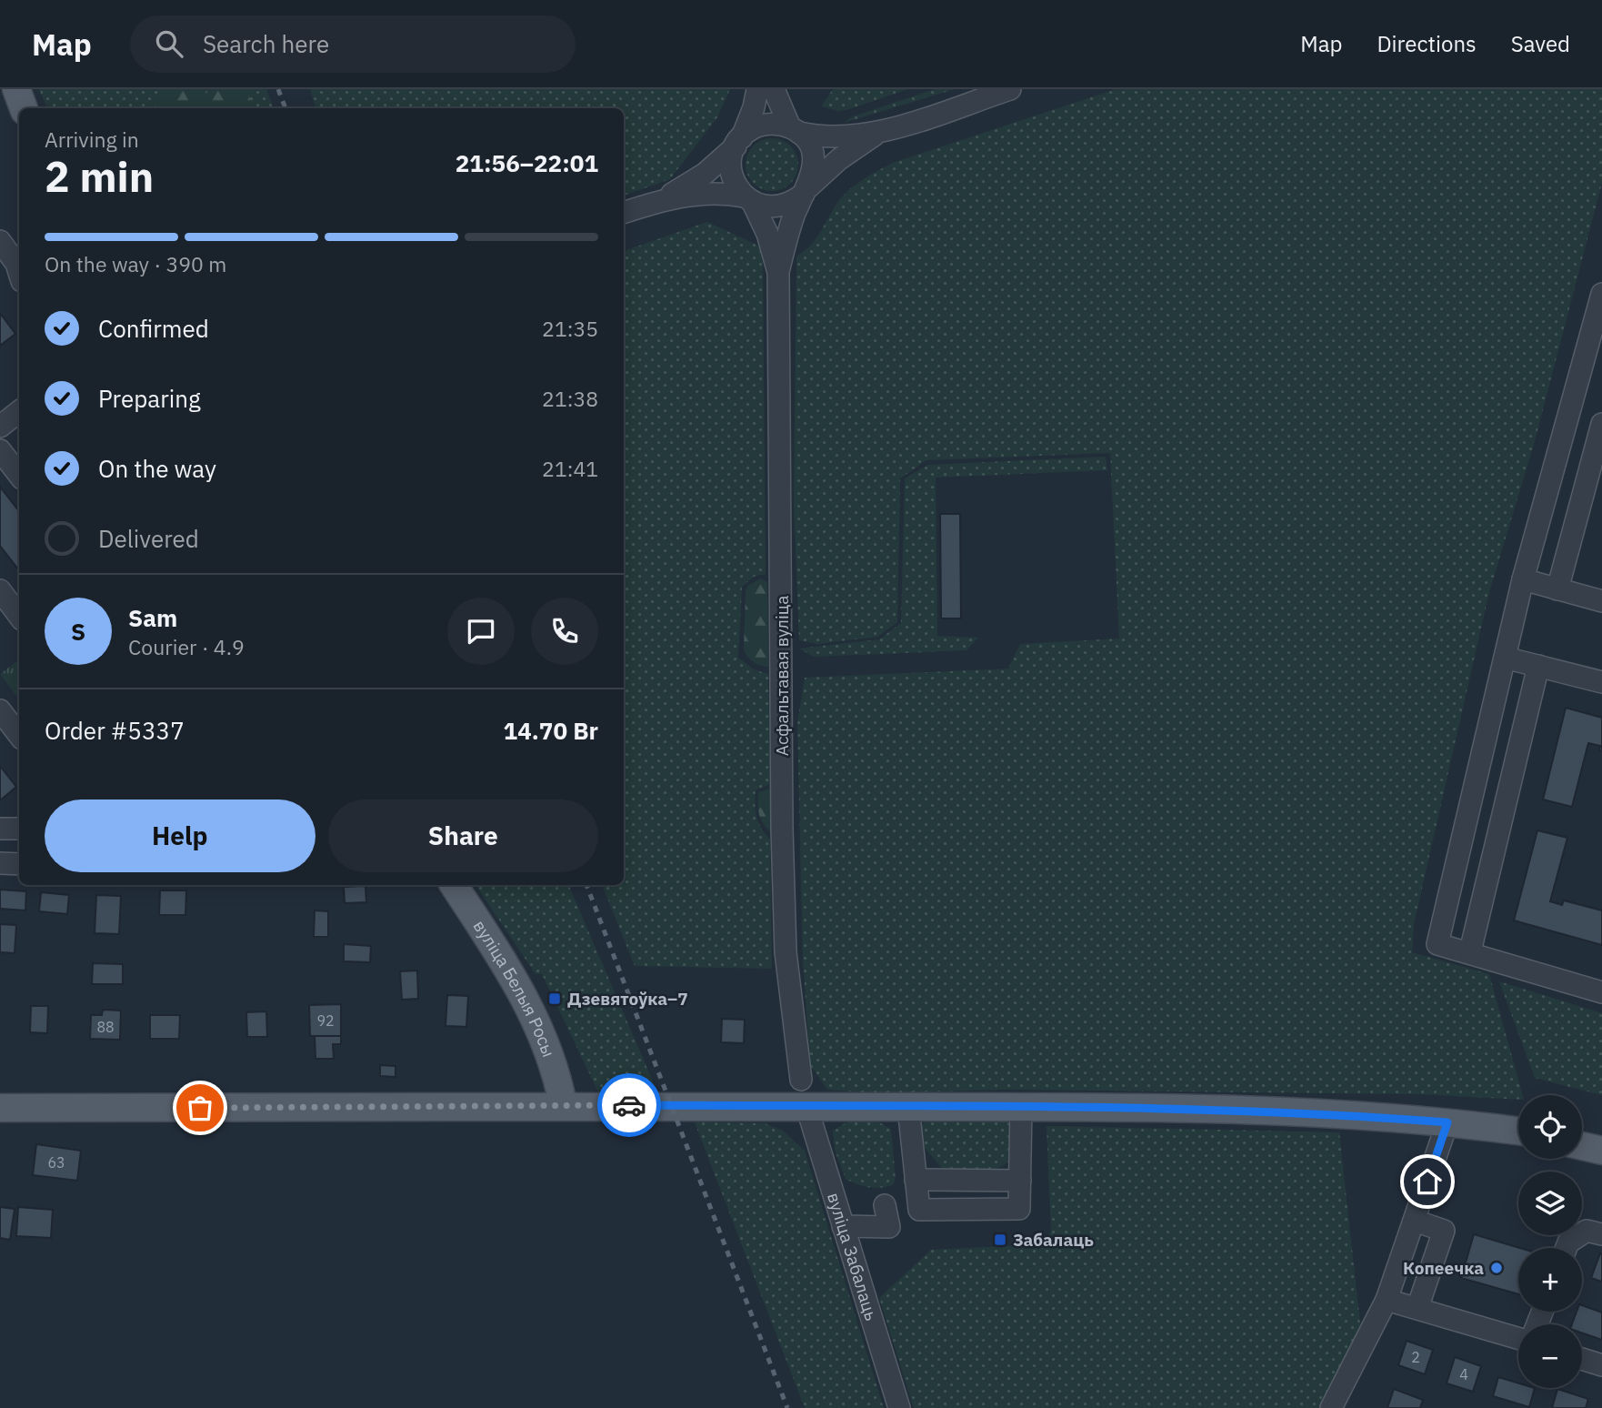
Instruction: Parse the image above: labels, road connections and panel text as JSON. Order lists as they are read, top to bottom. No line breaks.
{"streets":{"main road":["вуліца Белыя Росы"],"street":["Асфальтавая вуліца","вуліца Забалаць"]},"places":{"transit":["Дзевятоўка–7","Забалаць"],"other":["Копеечка"]},"house_numbers":["92","88","63","2","4"],"page":{"header":"Map","search":"Search here","nav":["Map","Directions","Saved"],"heading":["2 min","Arriving in","21:56–22:01"],"panel":["Sam","Courier · 4.9","Order #5337","14.70 Br"],"bar":"On the way · 390 m","list":[["Confirmed","21:35"],["Preparing","21:38"],["On the way","21:41"],"Delivered"],"round":"S","buttons":["Help","Share"],"map_buttons":["+","−"]}}
